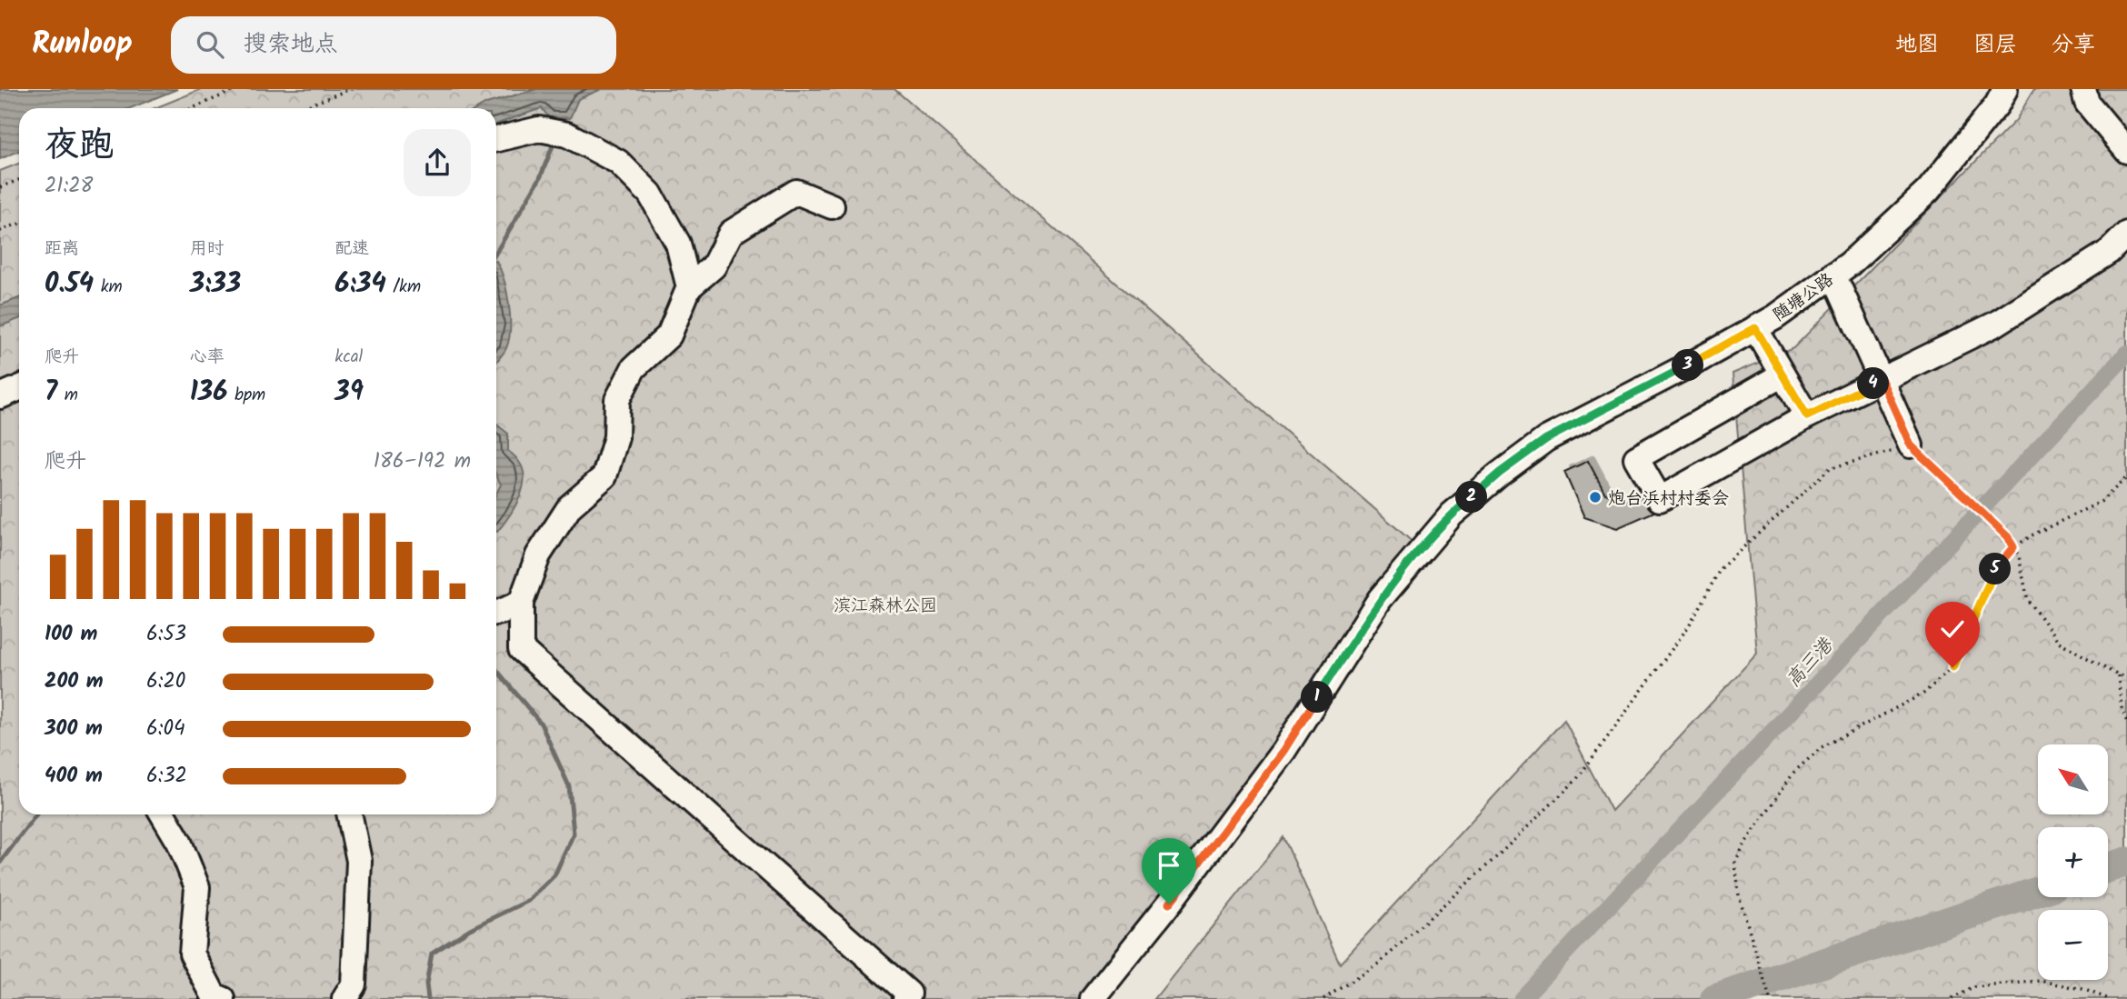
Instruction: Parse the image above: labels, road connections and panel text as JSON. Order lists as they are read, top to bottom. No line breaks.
{"streets":{"street":["随塘公路"]},"water":["高三港"],"parks":["滨江森林公园"],"places":["炮台浜村村委会"],"north":"top left","page":{"header":"Runloop","search":"搜索地点","nav":["地图","图层","分享"],"heading":["夜跑","21:28"],"stats":[["距离","0.54 km"],["用时","3:33"],["配速","6:34 /km"],["爬升","7 m"],["心率","136 bpm"],["kcal","39"]],"pins":["3","4","2","5","1"],"chart":["爬升","186–192 m"],"list":[{"name":"100 m","note":"6:53"},{"name":"200 m","note":"6:20"},{"name":"300 m","note":"6:04"},{"name":"400 m","note":"6:32"}],"map_buttons":["+","−"]}}
